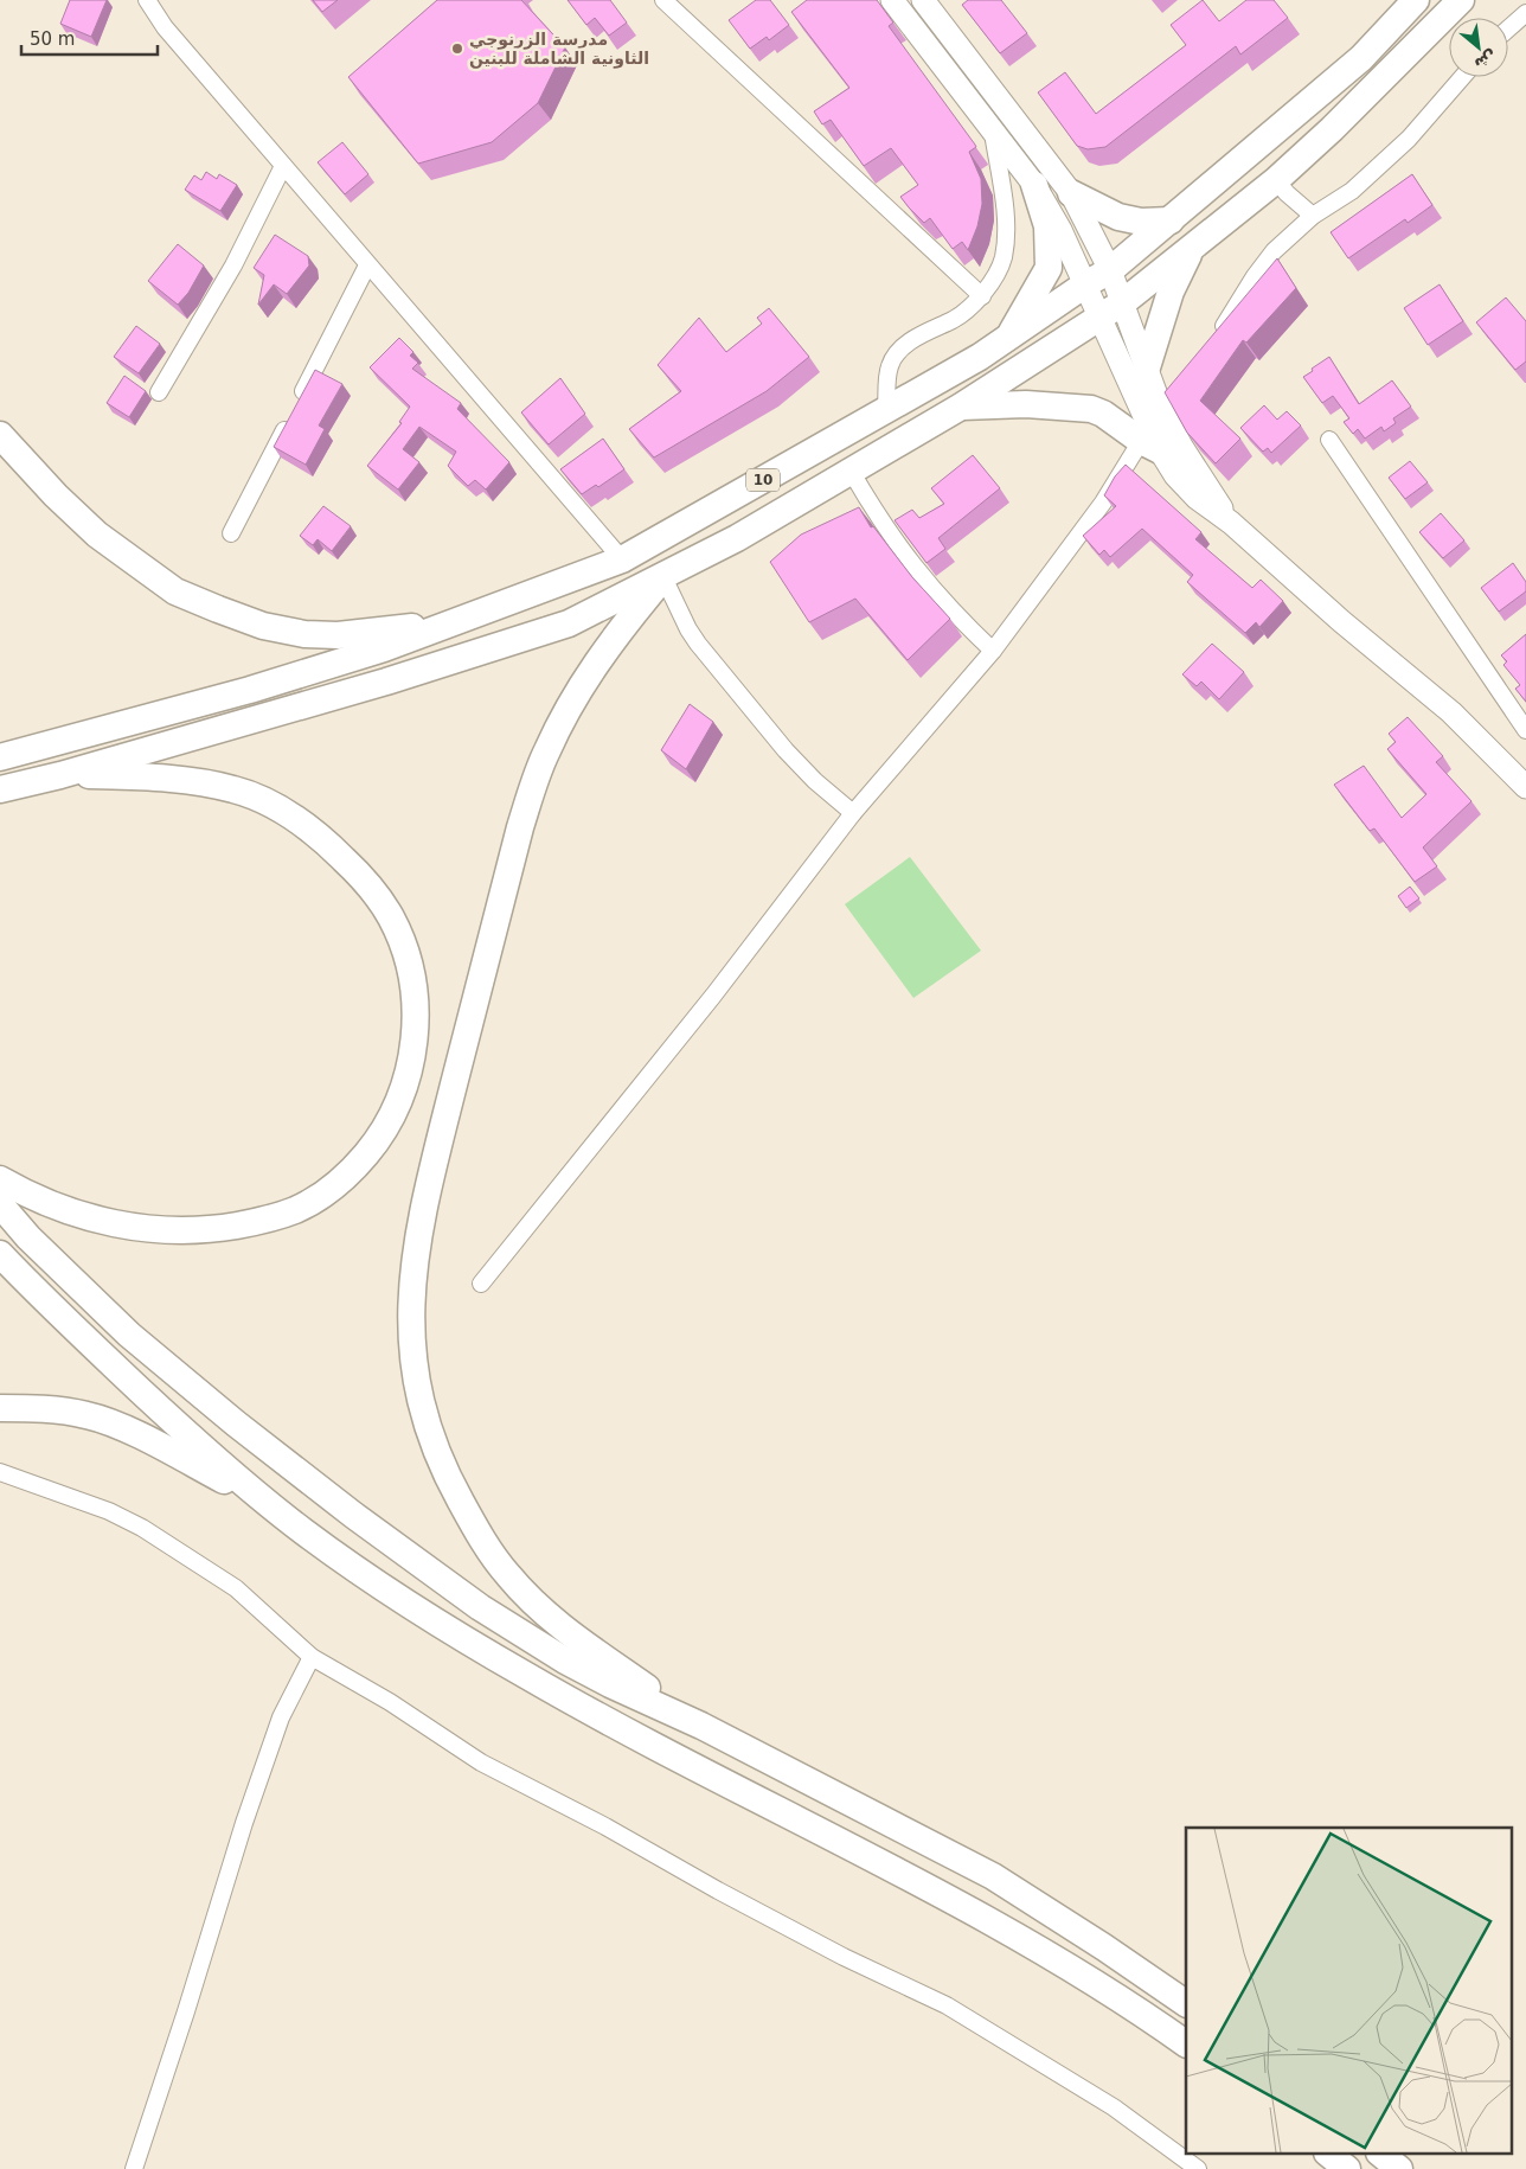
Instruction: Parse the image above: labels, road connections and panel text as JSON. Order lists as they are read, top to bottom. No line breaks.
{"streets":{"highway":["10"]},"places":["مدرسة الزرنوجي الثاونية الشاملة للبنين"],"scale_bar":"50 m","north":"bottom right"}
